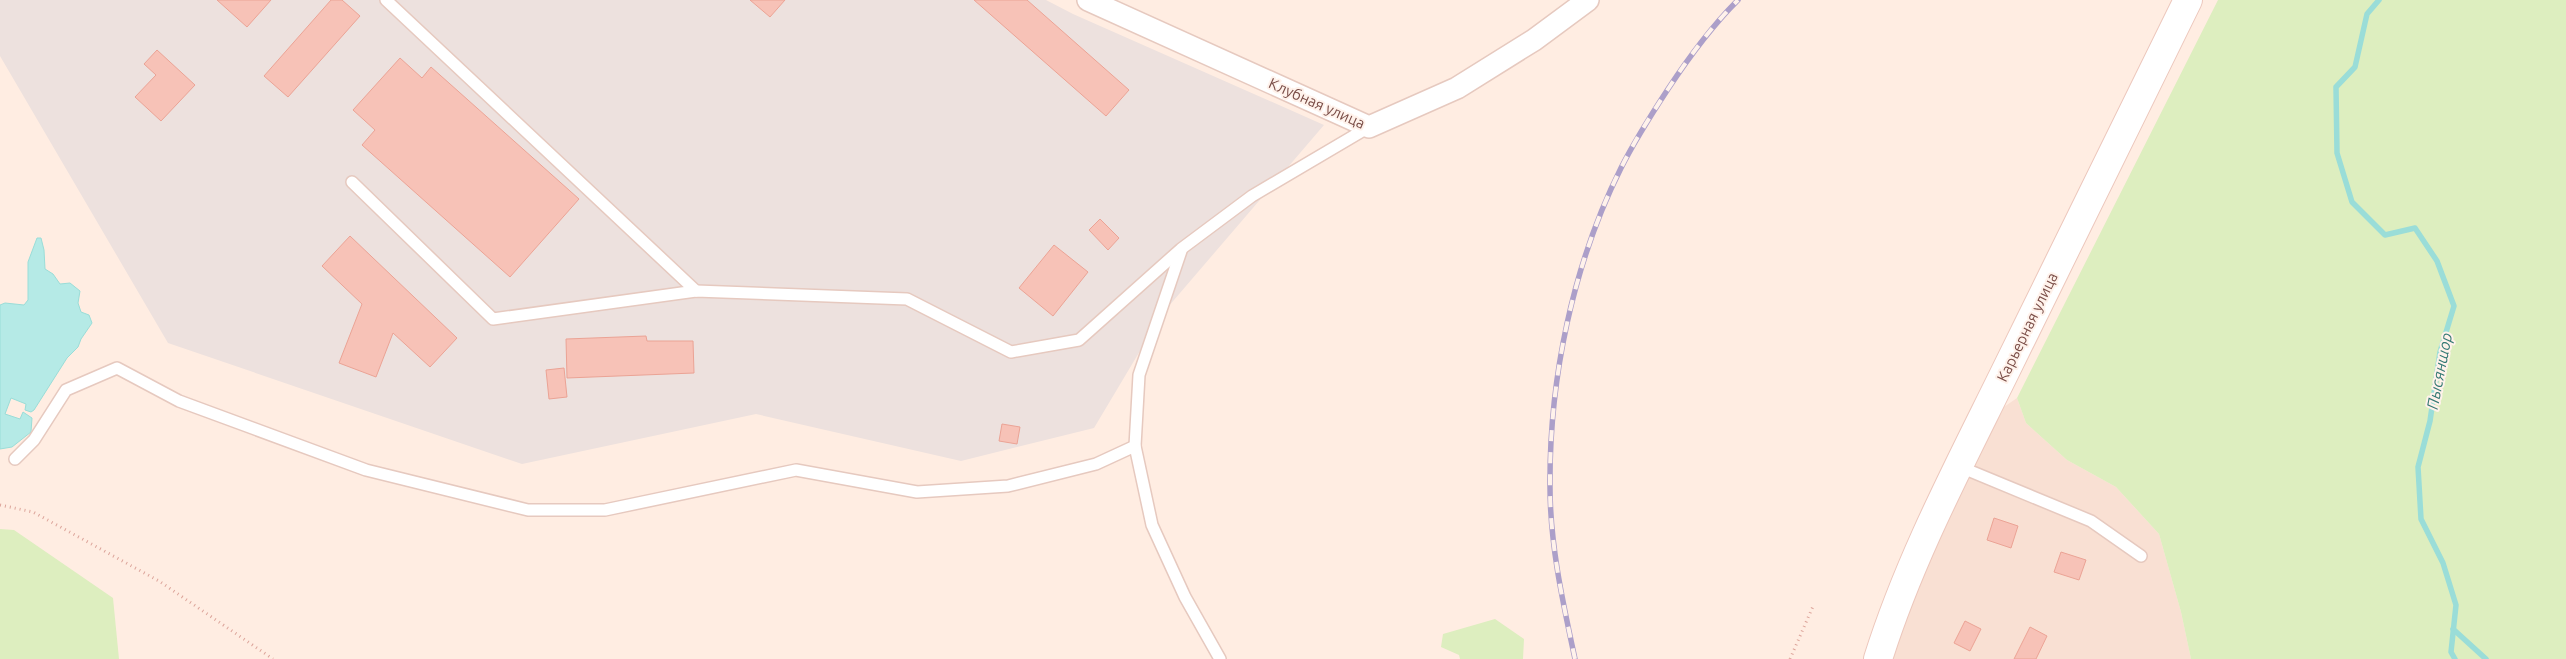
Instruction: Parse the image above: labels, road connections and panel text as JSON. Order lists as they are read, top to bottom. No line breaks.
{"streets":{"main road":["Карьерная улица"],"street":["Клубная улица"]},"water":["Пысяншор"]}
